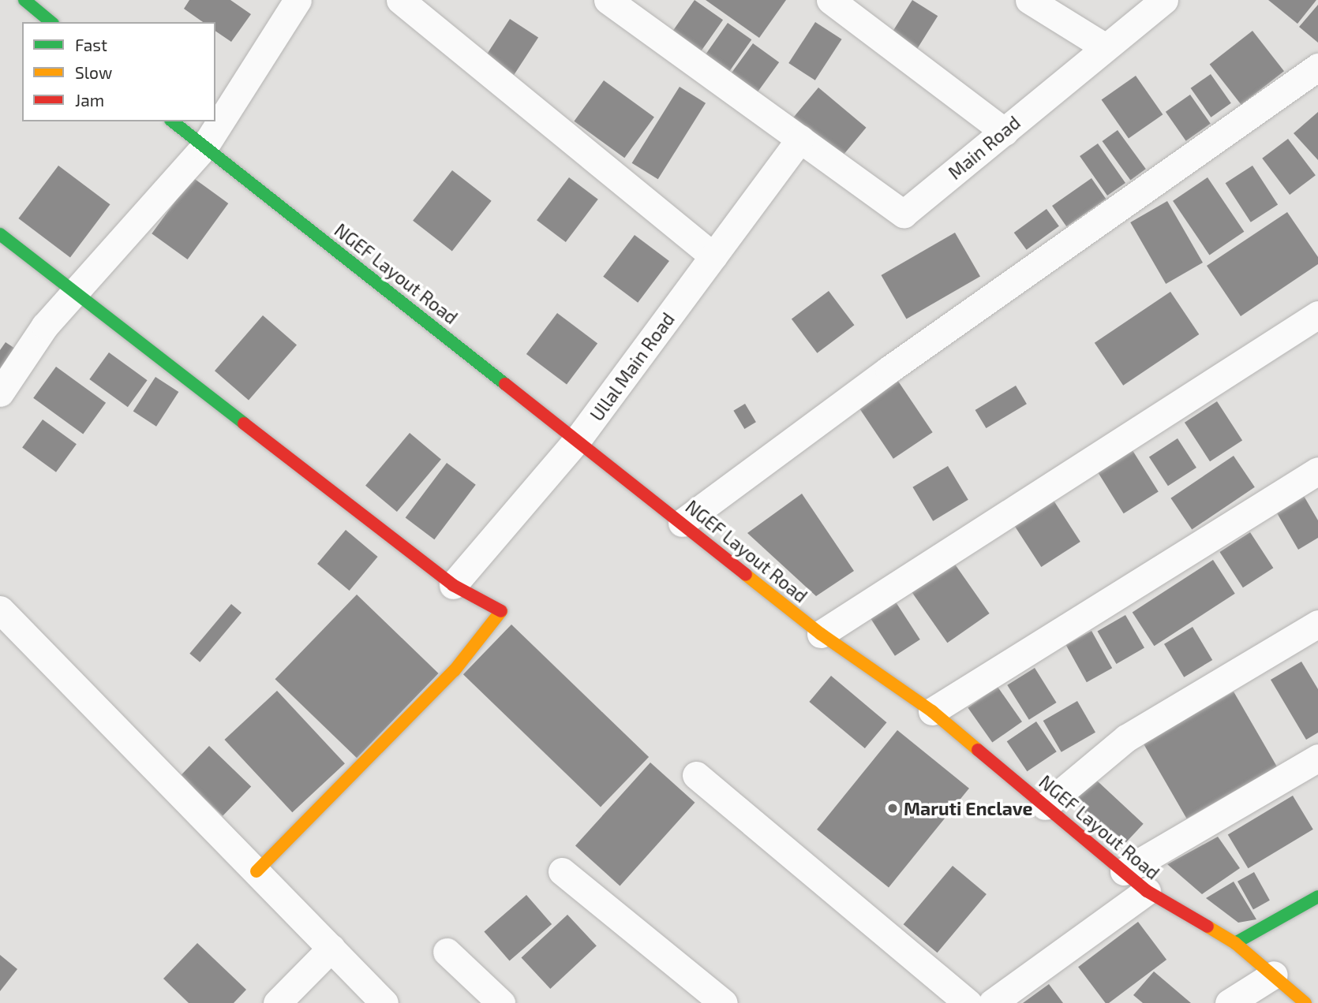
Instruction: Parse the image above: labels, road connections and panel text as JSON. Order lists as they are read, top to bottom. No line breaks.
{"streets":{"street":["Main Road","NGEF Layout Road","Ullal Main Road"]},"crossings":[["Main Road","Ullal Main Road"],["NGEF Layout Road","Ullal Main Road"]],"places":["Maruti Enclave"],"legend":["Fast","Slow","Jam"]}
